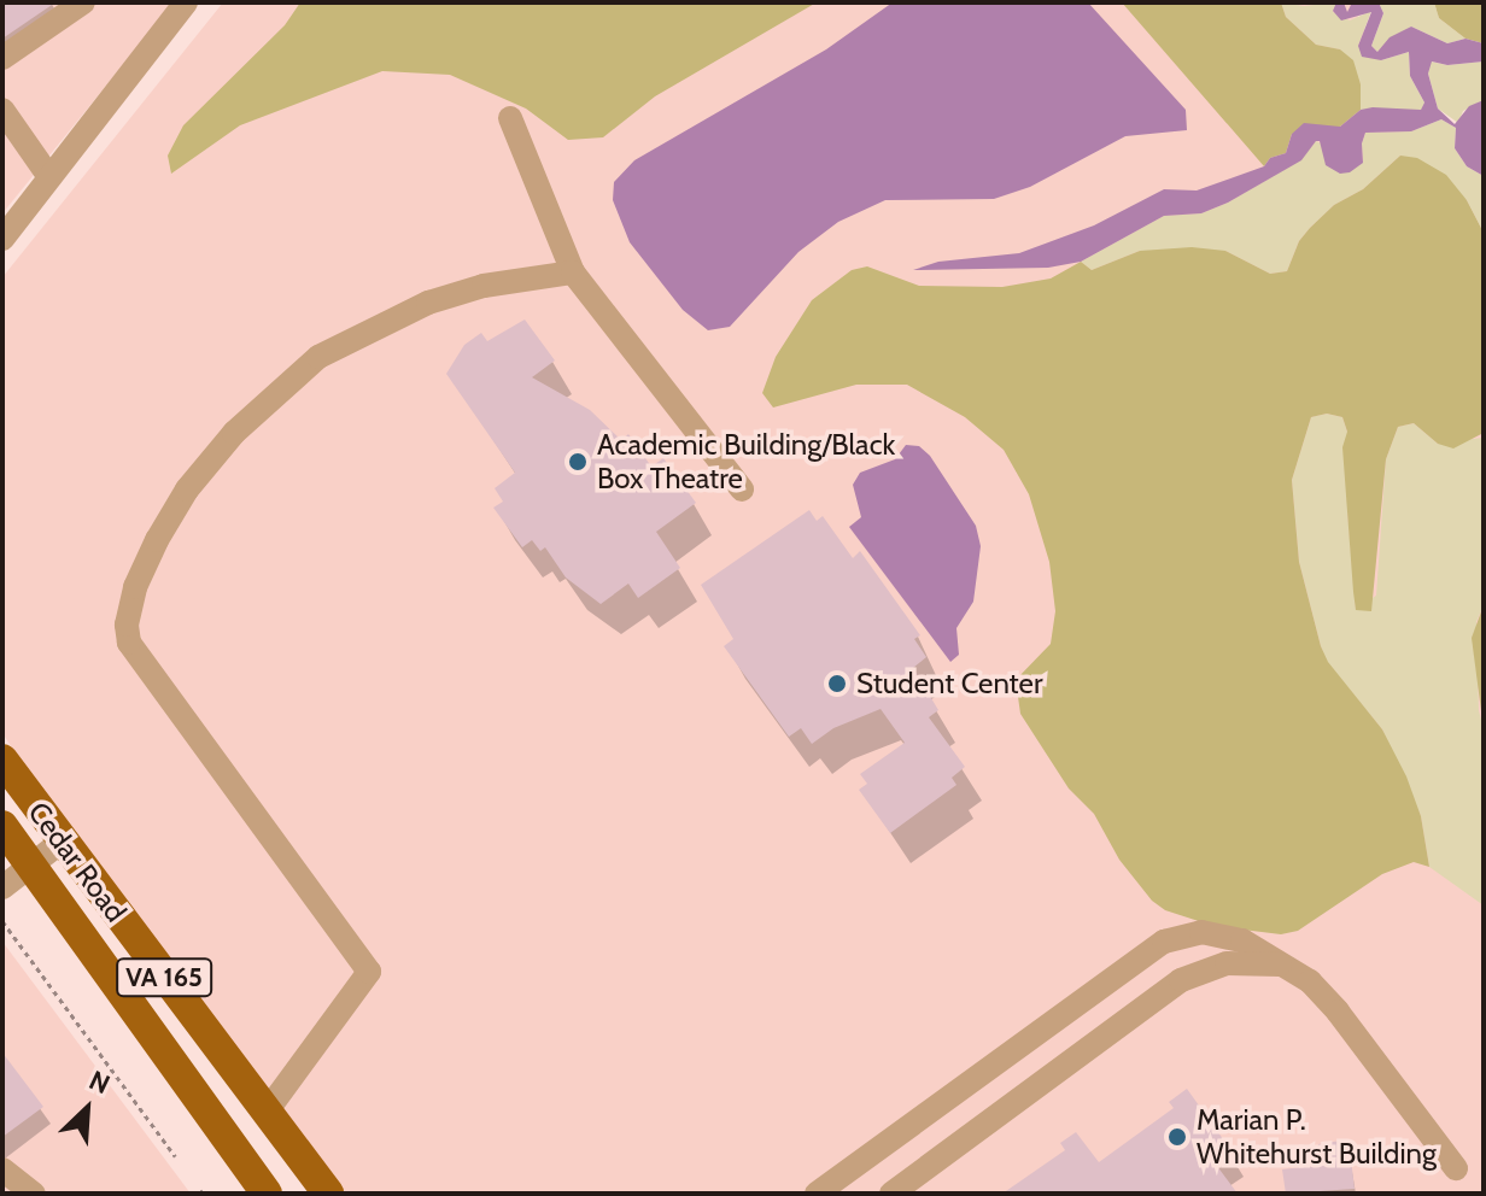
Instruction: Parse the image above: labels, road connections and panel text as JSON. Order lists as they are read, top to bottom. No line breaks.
{"streets":{"main road":["Cedar Road","VA 165"]},"places":["Academic Building/Black Box Theatre","Student Center","Marian P. Whitehurst Building"],"north":"top right"}
